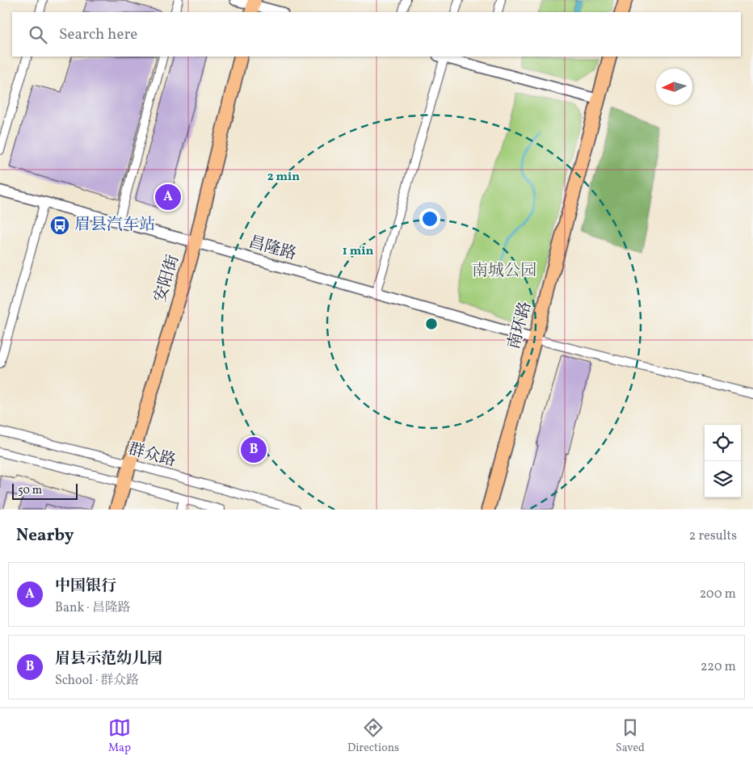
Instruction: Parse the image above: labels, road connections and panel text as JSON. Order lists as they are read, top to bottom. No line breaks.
{"streets":{"main road":["安阳街","南环路"],"street":["昌隆路","群众路"]},"crossings":[["昌隆路","安阳街"],["昌隆路","南环路"],["安阳街","群众路"]],"parks":["南城公园"],"places":{"bus stop":["眉县汽车站"]},"scale_bar":"50 m","north":"left","page":{"search":"Search here","pins":["A","B"],"scale":"50 m","heading":["Nearby","2 results"],"list":[{"mark":"A","name":"中国银行","note":"Bank · 昌隆路","value":"200 m"},{"mark":"B","name":"眉县示范幼儿园","note":"School · 群众路","value":"220 m"}],"nav":["Map","Directions","Saved"]},"rings":["2 min","1 min"]}
